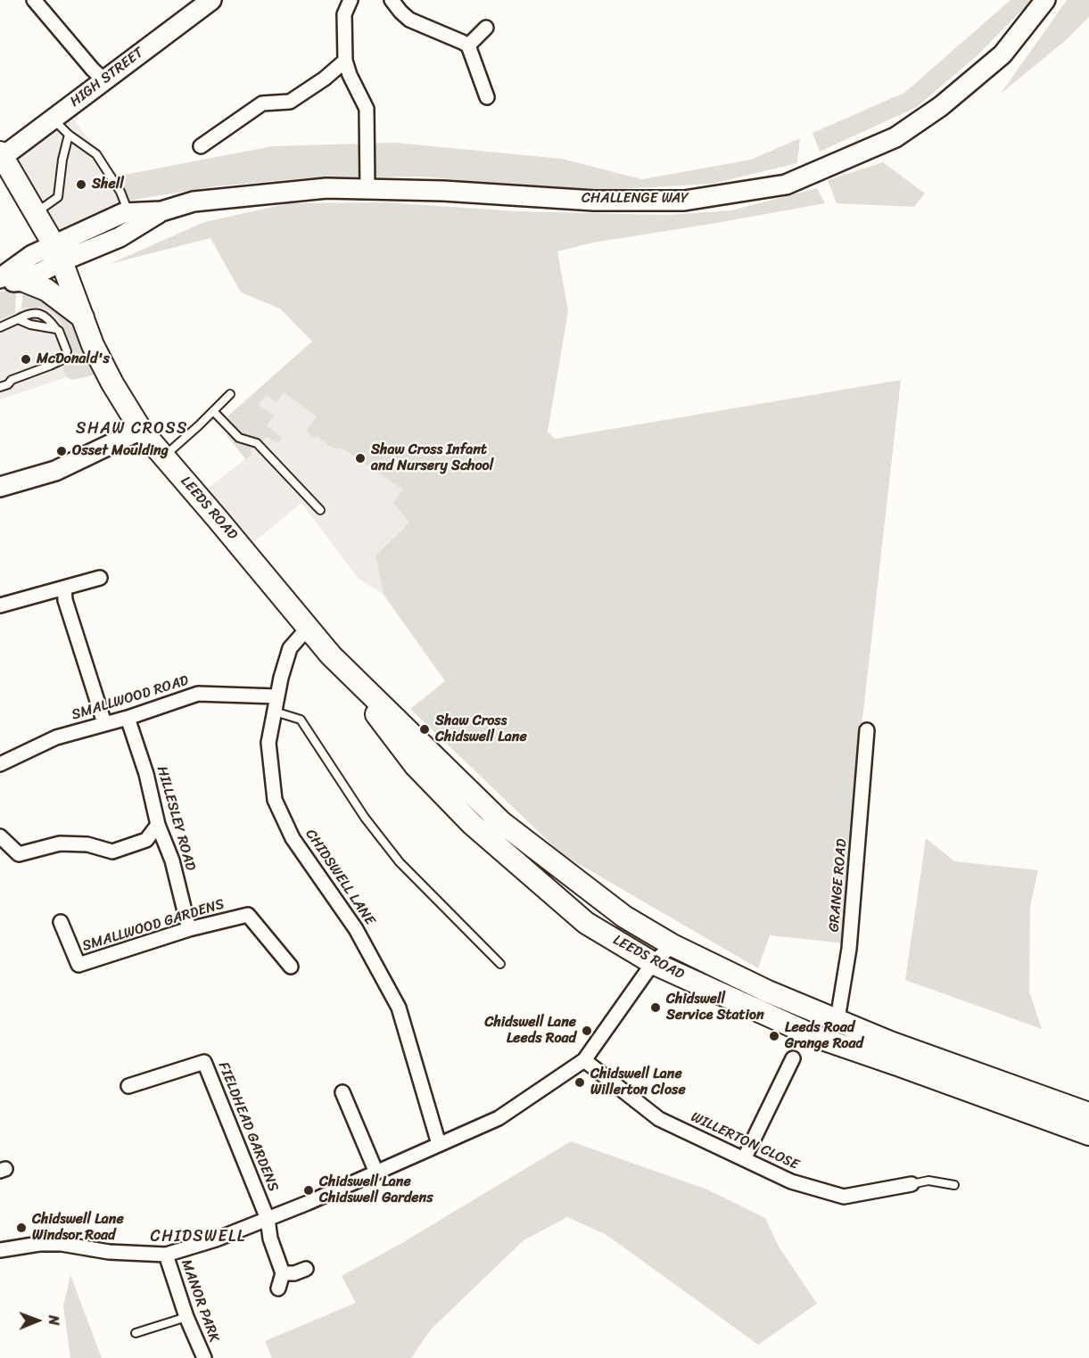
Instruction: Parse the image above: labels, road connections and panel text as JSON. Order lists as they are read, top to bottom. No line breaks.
{"streets":{"main road":["HIGH STREET","CHALLENGE WAY","LEEDS ROAD"],"street":["SMALLWOOD ROAD","HILLESLEY ROAD","CHIDSWELL LANE","GRANGE ROAD","SMALLWOOD GARDENS","FIELDHEAD GARDENS","WILLERTON CLOSE","MANOR PARK"]},"crossings":[["HIGH STREET","LEEDS ROAD"],["CHALLENGE WAY","LEEDS ROAD"],["LEEDS ROAD","CHIDSWELL LANE"],["LEEDS ROAD","GRANGE ROAD"],["SMALLWOOD ROAD","HILLESLEY ROAD"],["SMALLWOOD ROAD","CHIDSWELL LANE"],["HILLESLEY ROAD","SMALLWOOD GARDENS"]],"districts":["SHAW CROSS","CHIDSWELL"],"places":["Shell","McDonald's","Osset Moulding","Shaw Cross Infant and Nursery School","Shaw Cross Chidswell Lane","Chidswell Service Station","Chidswell Lane Leeds Road","Leeds Road Grange Road","Chidswell Lane Willerton Close","Chidswell Lane Chidswell Gardens","Chidswell Lane Windsor Road"],"north":"right"}
